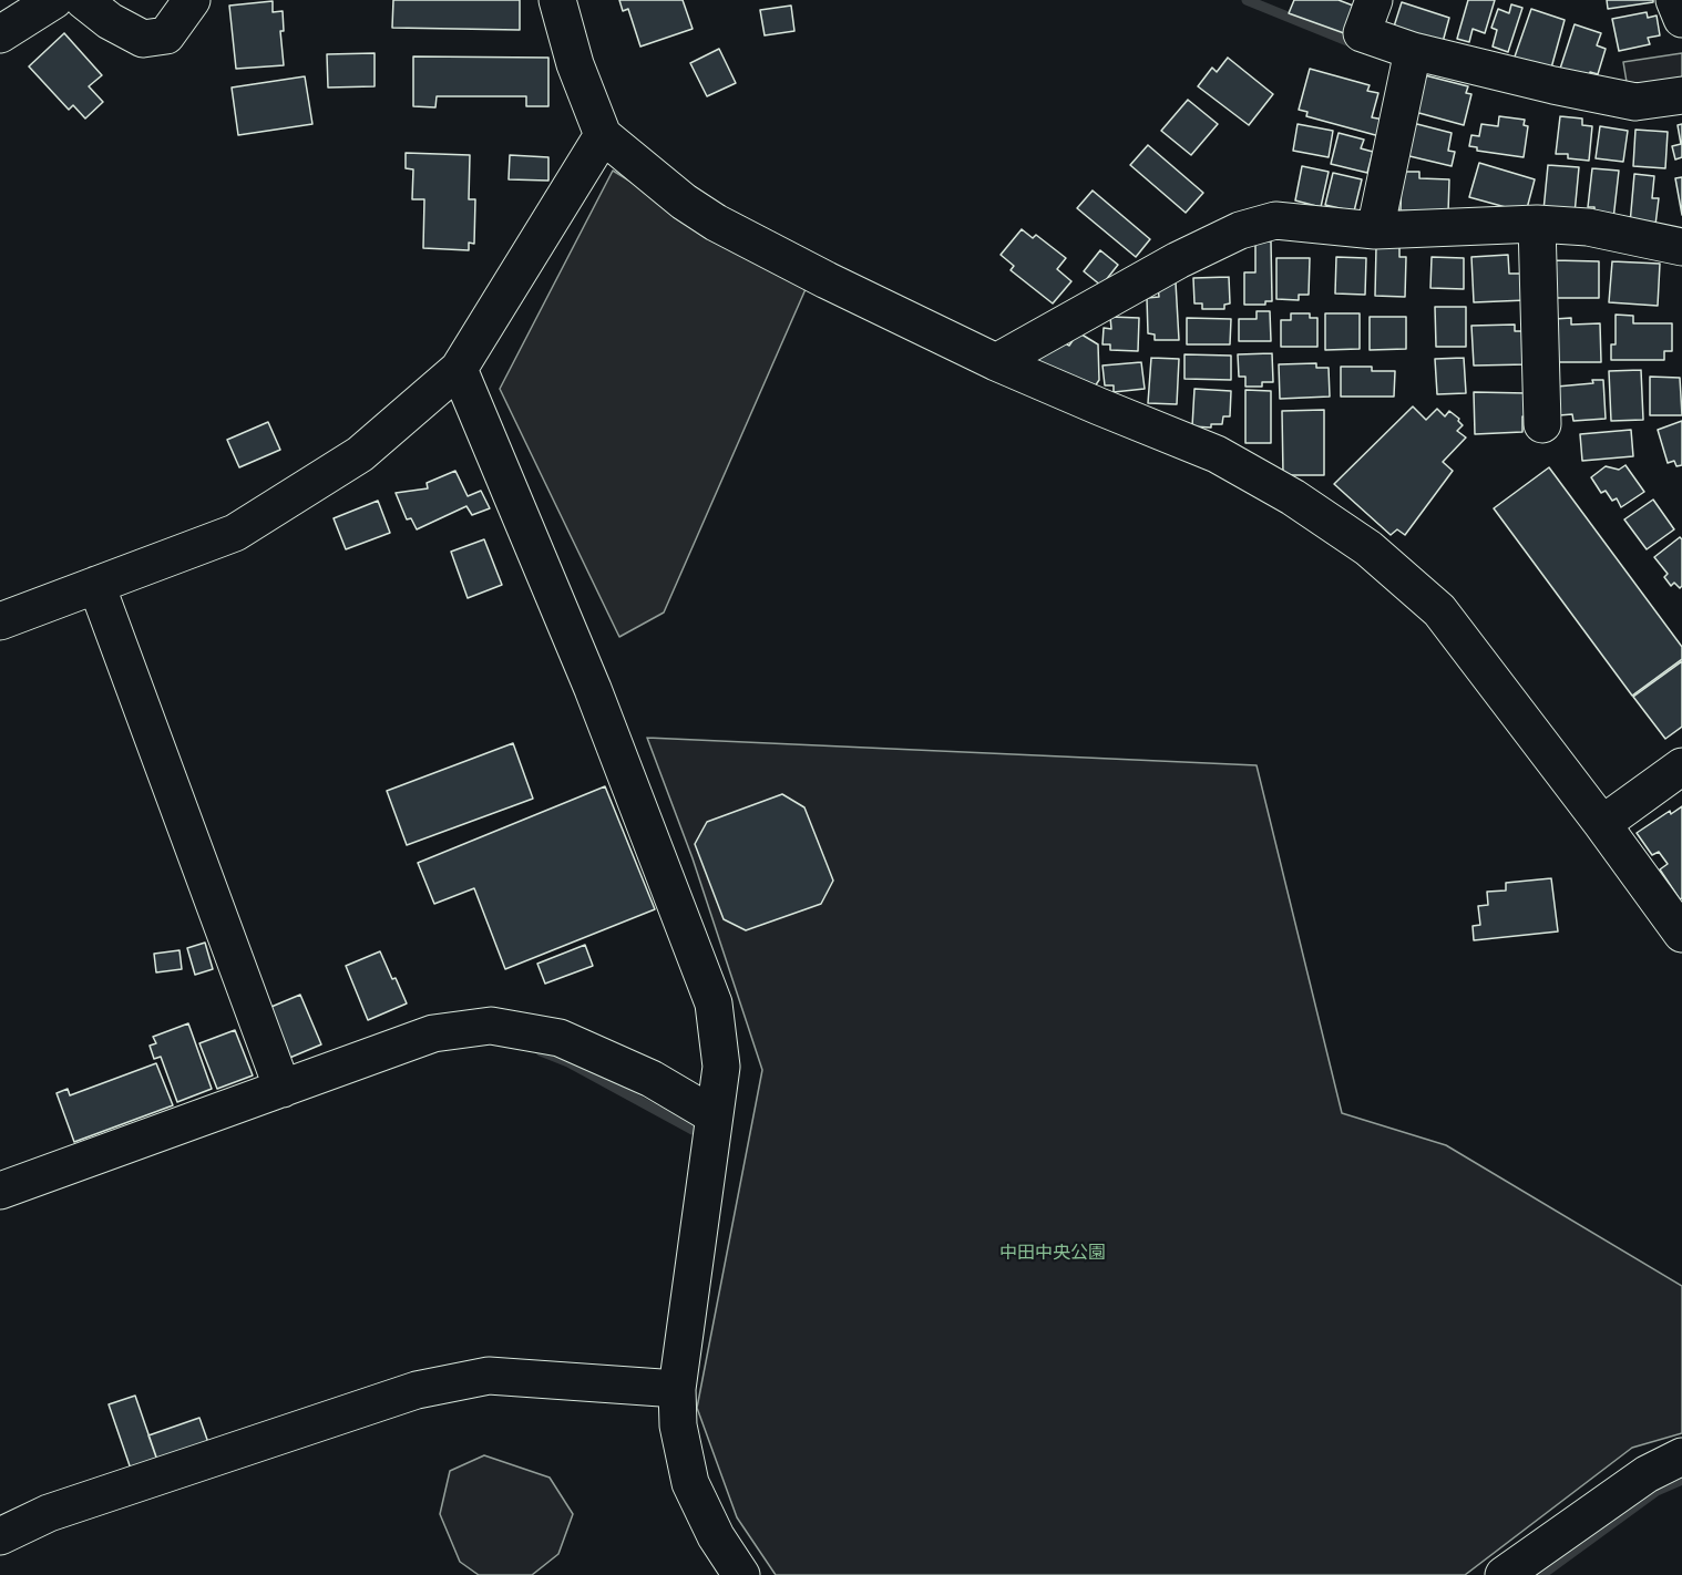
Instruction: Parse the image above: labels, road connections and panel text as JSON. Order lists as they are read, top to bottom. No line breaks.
{"parks":["中田中央公園"]}
